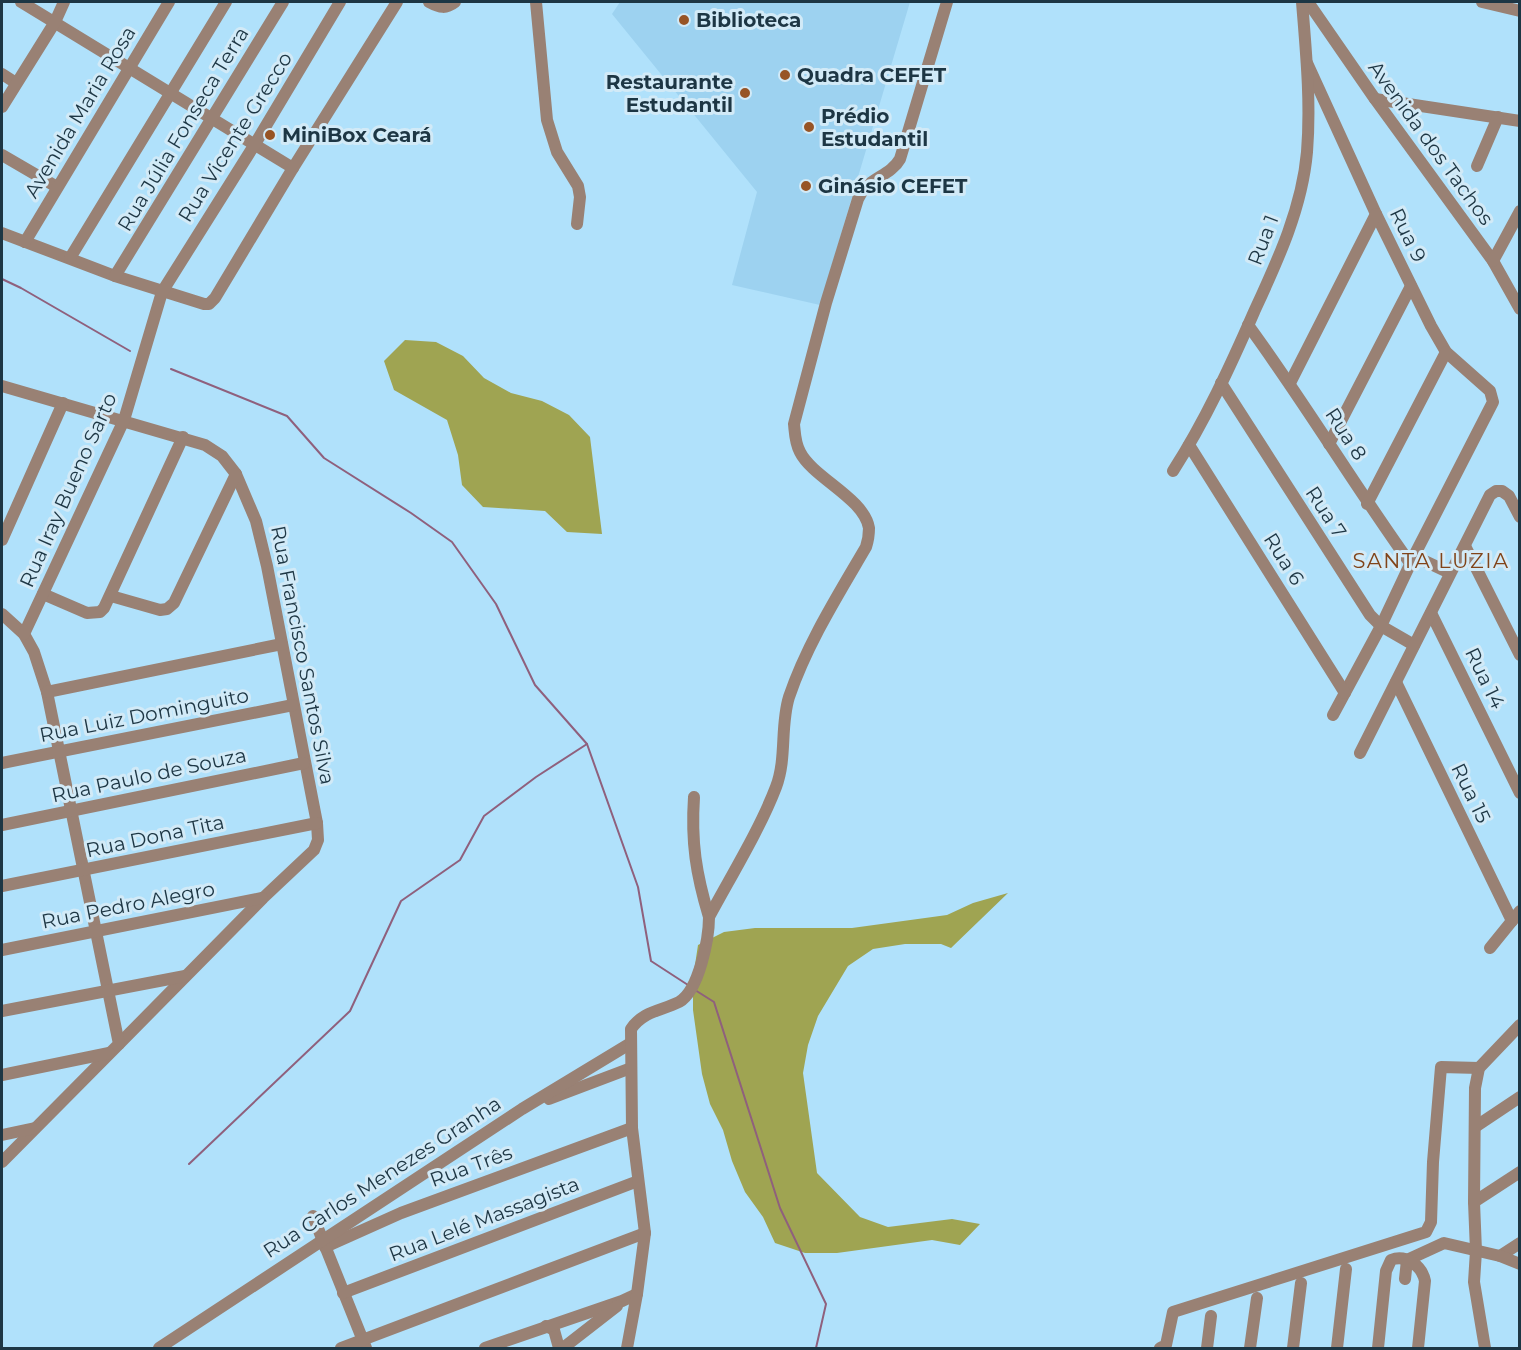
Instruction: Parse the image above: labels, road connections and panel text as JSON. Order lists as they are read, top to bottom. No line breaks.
{"streets":{"street":["Avenida Maria Rosa","Rua Júlia Fonseca Terra","Rua Vicente Grecco","Avenida dos Tachos","Rua 9","Rua 1","Rua 8","Rua Iray Bueno Sarto","Rua 7","Rua 6","Rua Francisco Santos Silva","Rua 14","Rua Luiz Dominguito","Rua Paulo de Souza","Rua 15","Rua Dona Tita","Rua Pedro Alegro","Rua Três","Rua Carlos Menezes Granha","Rua Lelé Massagista"]},"crossings":[["Rua Vicente Grecco","Rua Iray Bueno Sarto"],["Rua 9","Rua 1"],["Rua 9","Rua 8"],["Rua 1","Rua 8"],["Rua 1","Rua 7"],["Rua 1","Rua 6"],["Rua Iray Bueno Sarto","Rua Francisco Santos Silva"],["Rua Francisco Santos Silva","Rua Luiz Dominguito"],["Rua Francisco Santos Silva","Rua Paulo de Souza"],["Rua Francisco Santos Silva","Rua Dona Tita"],["Rua Francisco Santos Silva","Rua Pedro Alegro"],["Rua Três","Rua Carlos Menezes Granha"]],"districts":["SANTA LUZIA"],"places":["Biblioteca","Quadra CEFET","Restaurante Estudantil","Prédio Estudantil","MiniBox Ceará","Ginásio CEFET"]}
